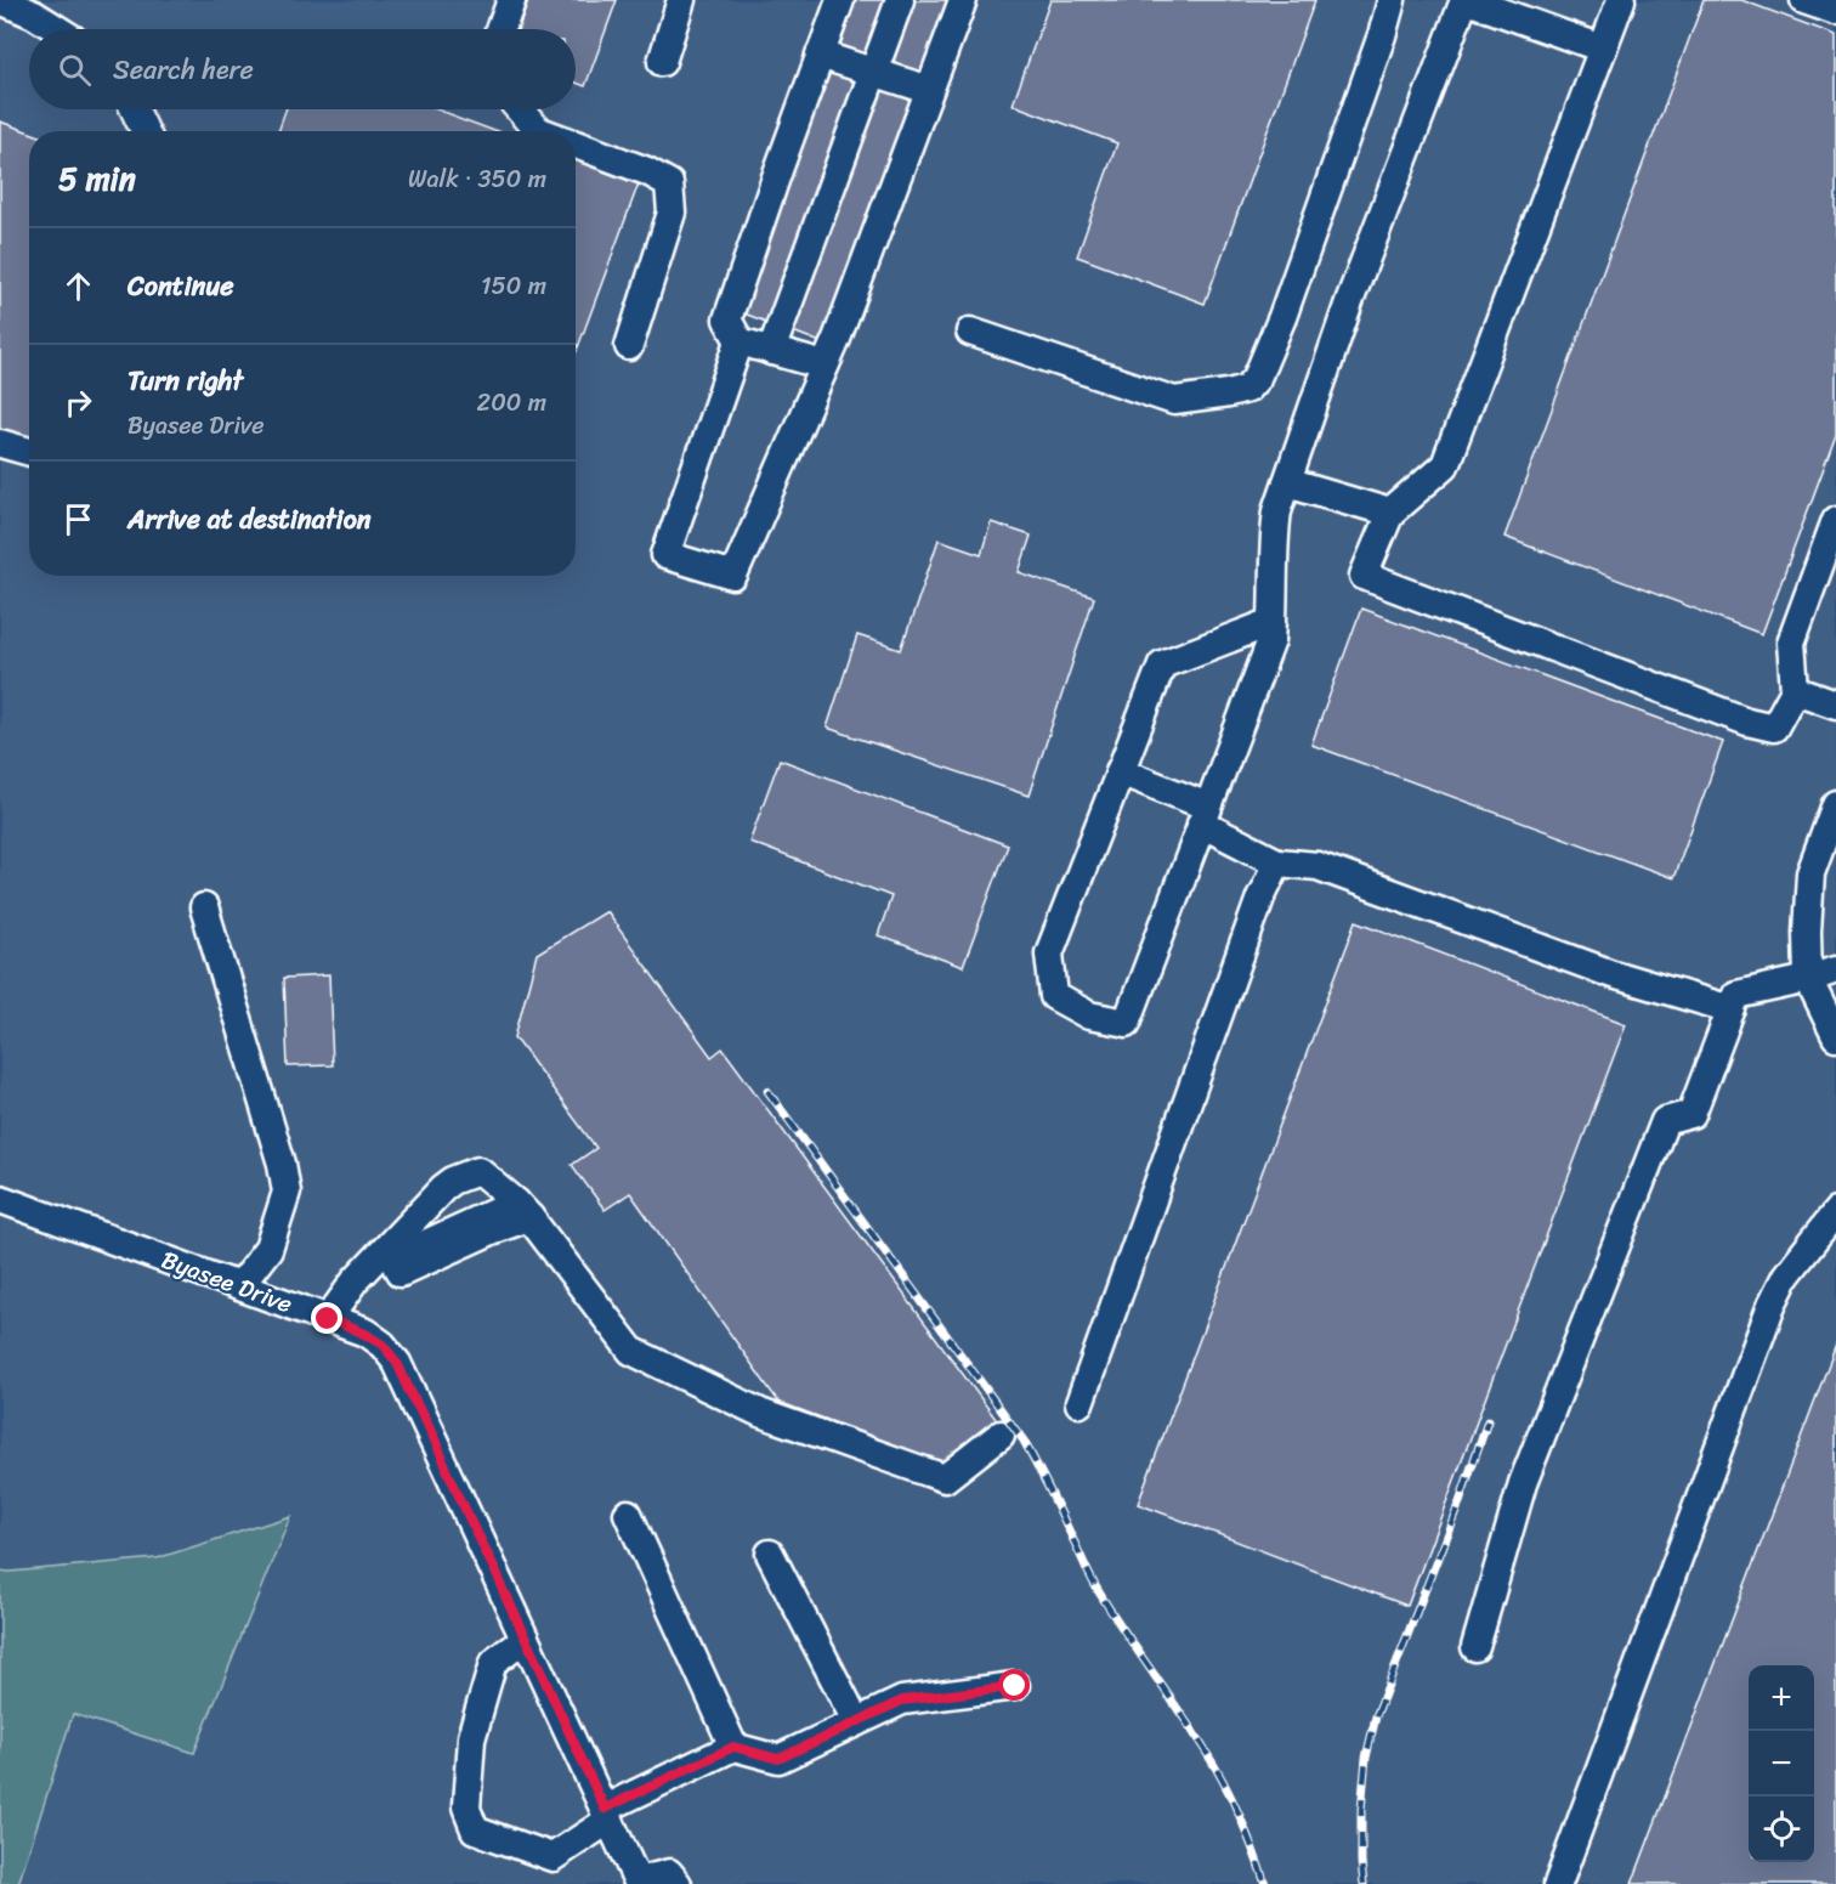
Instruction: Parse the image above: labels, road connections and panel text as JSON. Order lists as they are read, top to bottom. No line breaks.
{"streets":{"street":["Byasee Drive"]},"page":{"search":"Search here","heading":["5 min","Walk · 350 m"],"list":[["Continue","150 m"],["Turn right","Byasee Drive","200 m"],"Arrive at destination"],"map_buttons":["+","−"]}}
